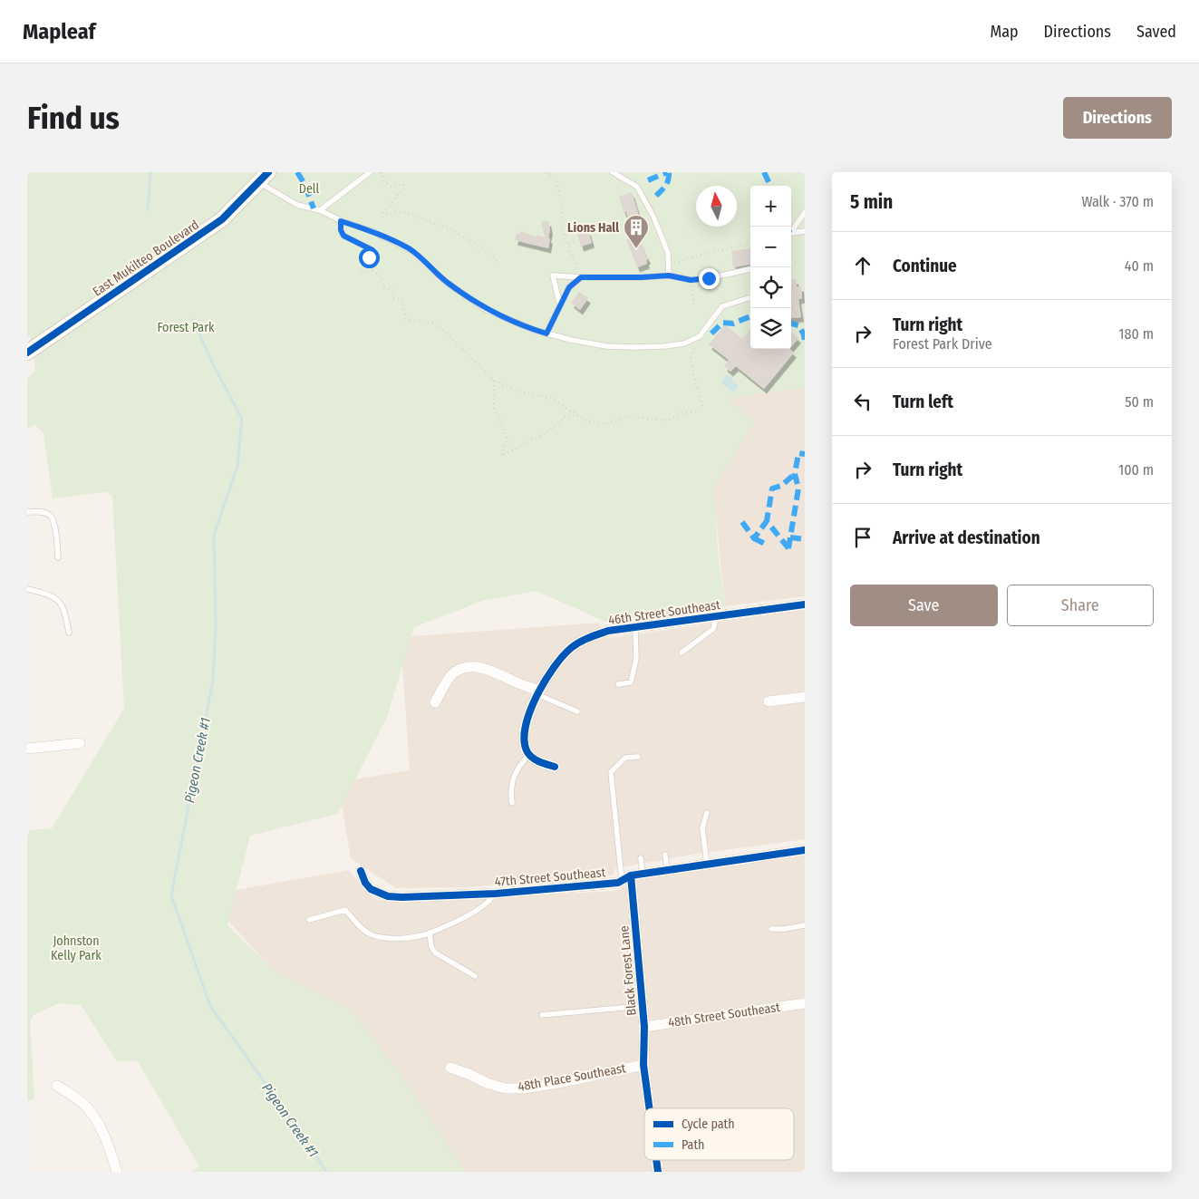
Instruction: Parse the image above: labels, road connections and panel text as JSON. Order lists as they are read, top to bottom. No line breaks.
{"streets":{"main road":["East Mukilteo Boulevard"],"street":["46th Street Southeast","47th Street Southeast","Black Forest Lane","48th Street Southeast","48th Place Southeast"]},"crossings":[["47th Street Southeast","Black Forest Lane"],["Black Forest Lane","48th Street Southeast"],["Black Forest Lane","48th Place Southeast"]],"water":["Pigeon Creek #1"],"parks":["Dell","Forest Park","Johnston Kelly Park"],"places":{"building":["Lions Hall"]},"legend":["Cycle path","Path"],"north":"top","page":{"header":"Mapleaf","nav":["Map","Directions","Saved"],"buttons":["Directions",["Save","Share"]],"title":"Find us","heading":["5 min","Walk · 370 m"],"map_buttons":["+","−"],"list":[["Continue","40 m"],["Turn right","Forest Park Drive","180 m"],["Turn left","50 m"],["Turn right","100 m"],"Arrive at destination"]}}
